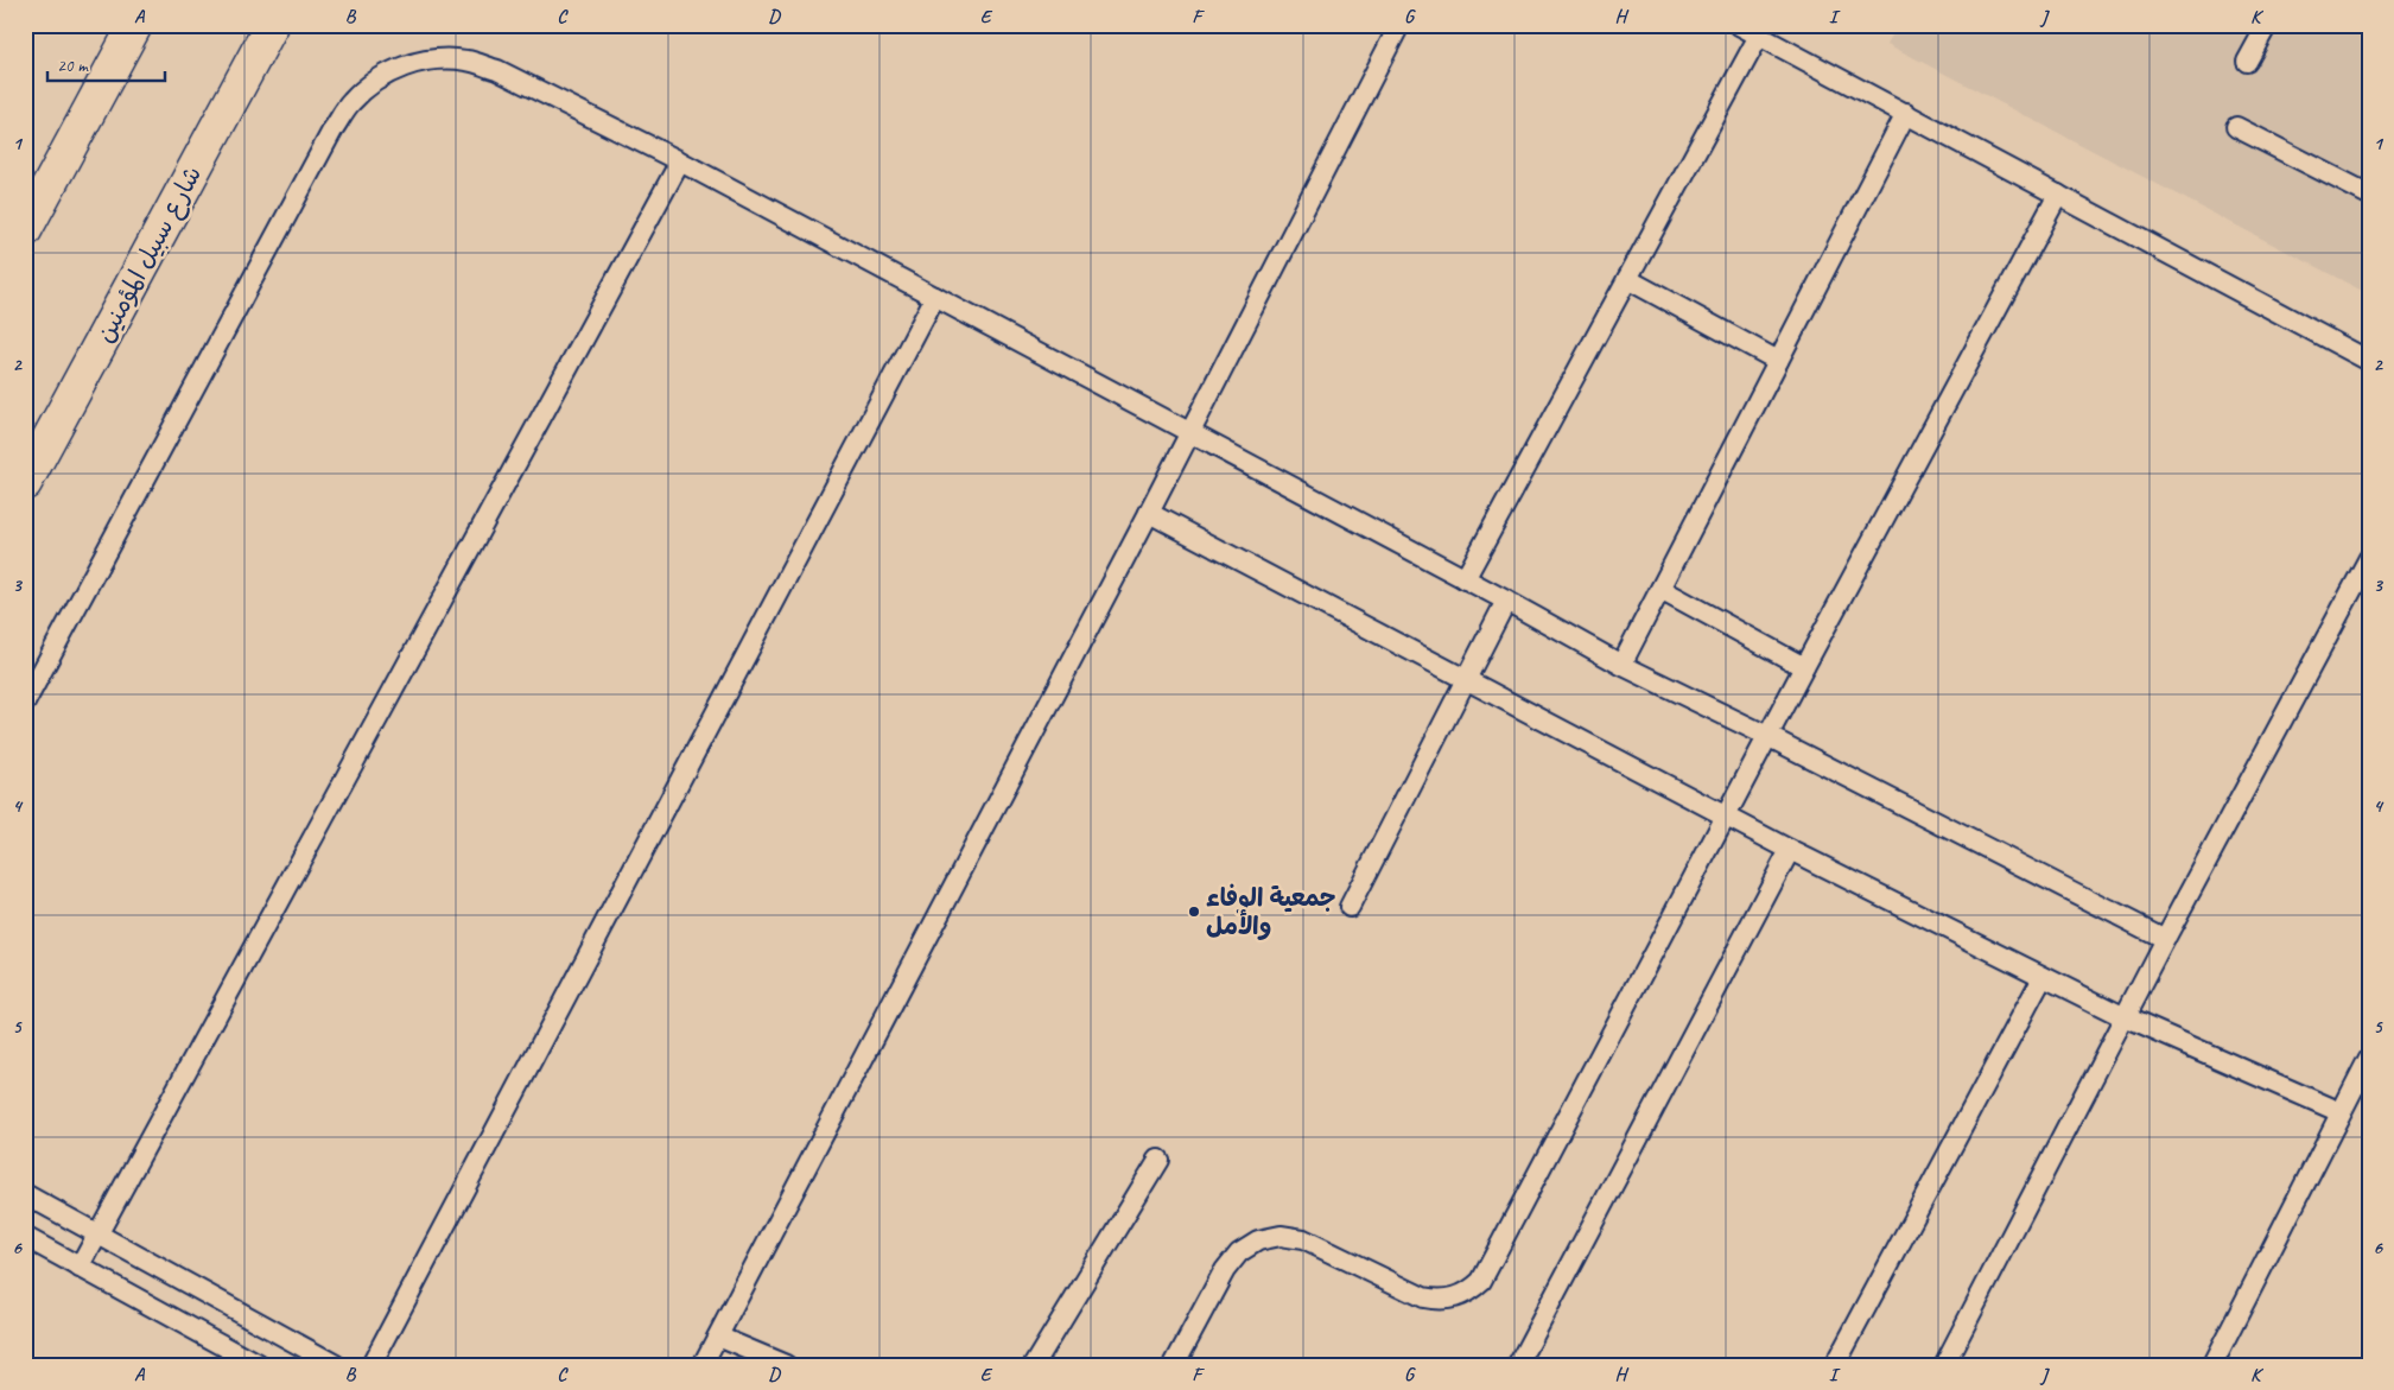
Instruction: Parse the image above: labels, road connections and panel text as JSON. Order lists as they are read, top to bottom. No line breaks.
{"streets":{"main road":["شارع سبيل المؤمنين"]},"places":["جمعية الوفاء والأمل"],"scale_bar":"20 m","grid":{"columns":["A","B","C","D","E","F","G","H","I","J","K"],"rows":["1","2","3","4","5","6"]}}
